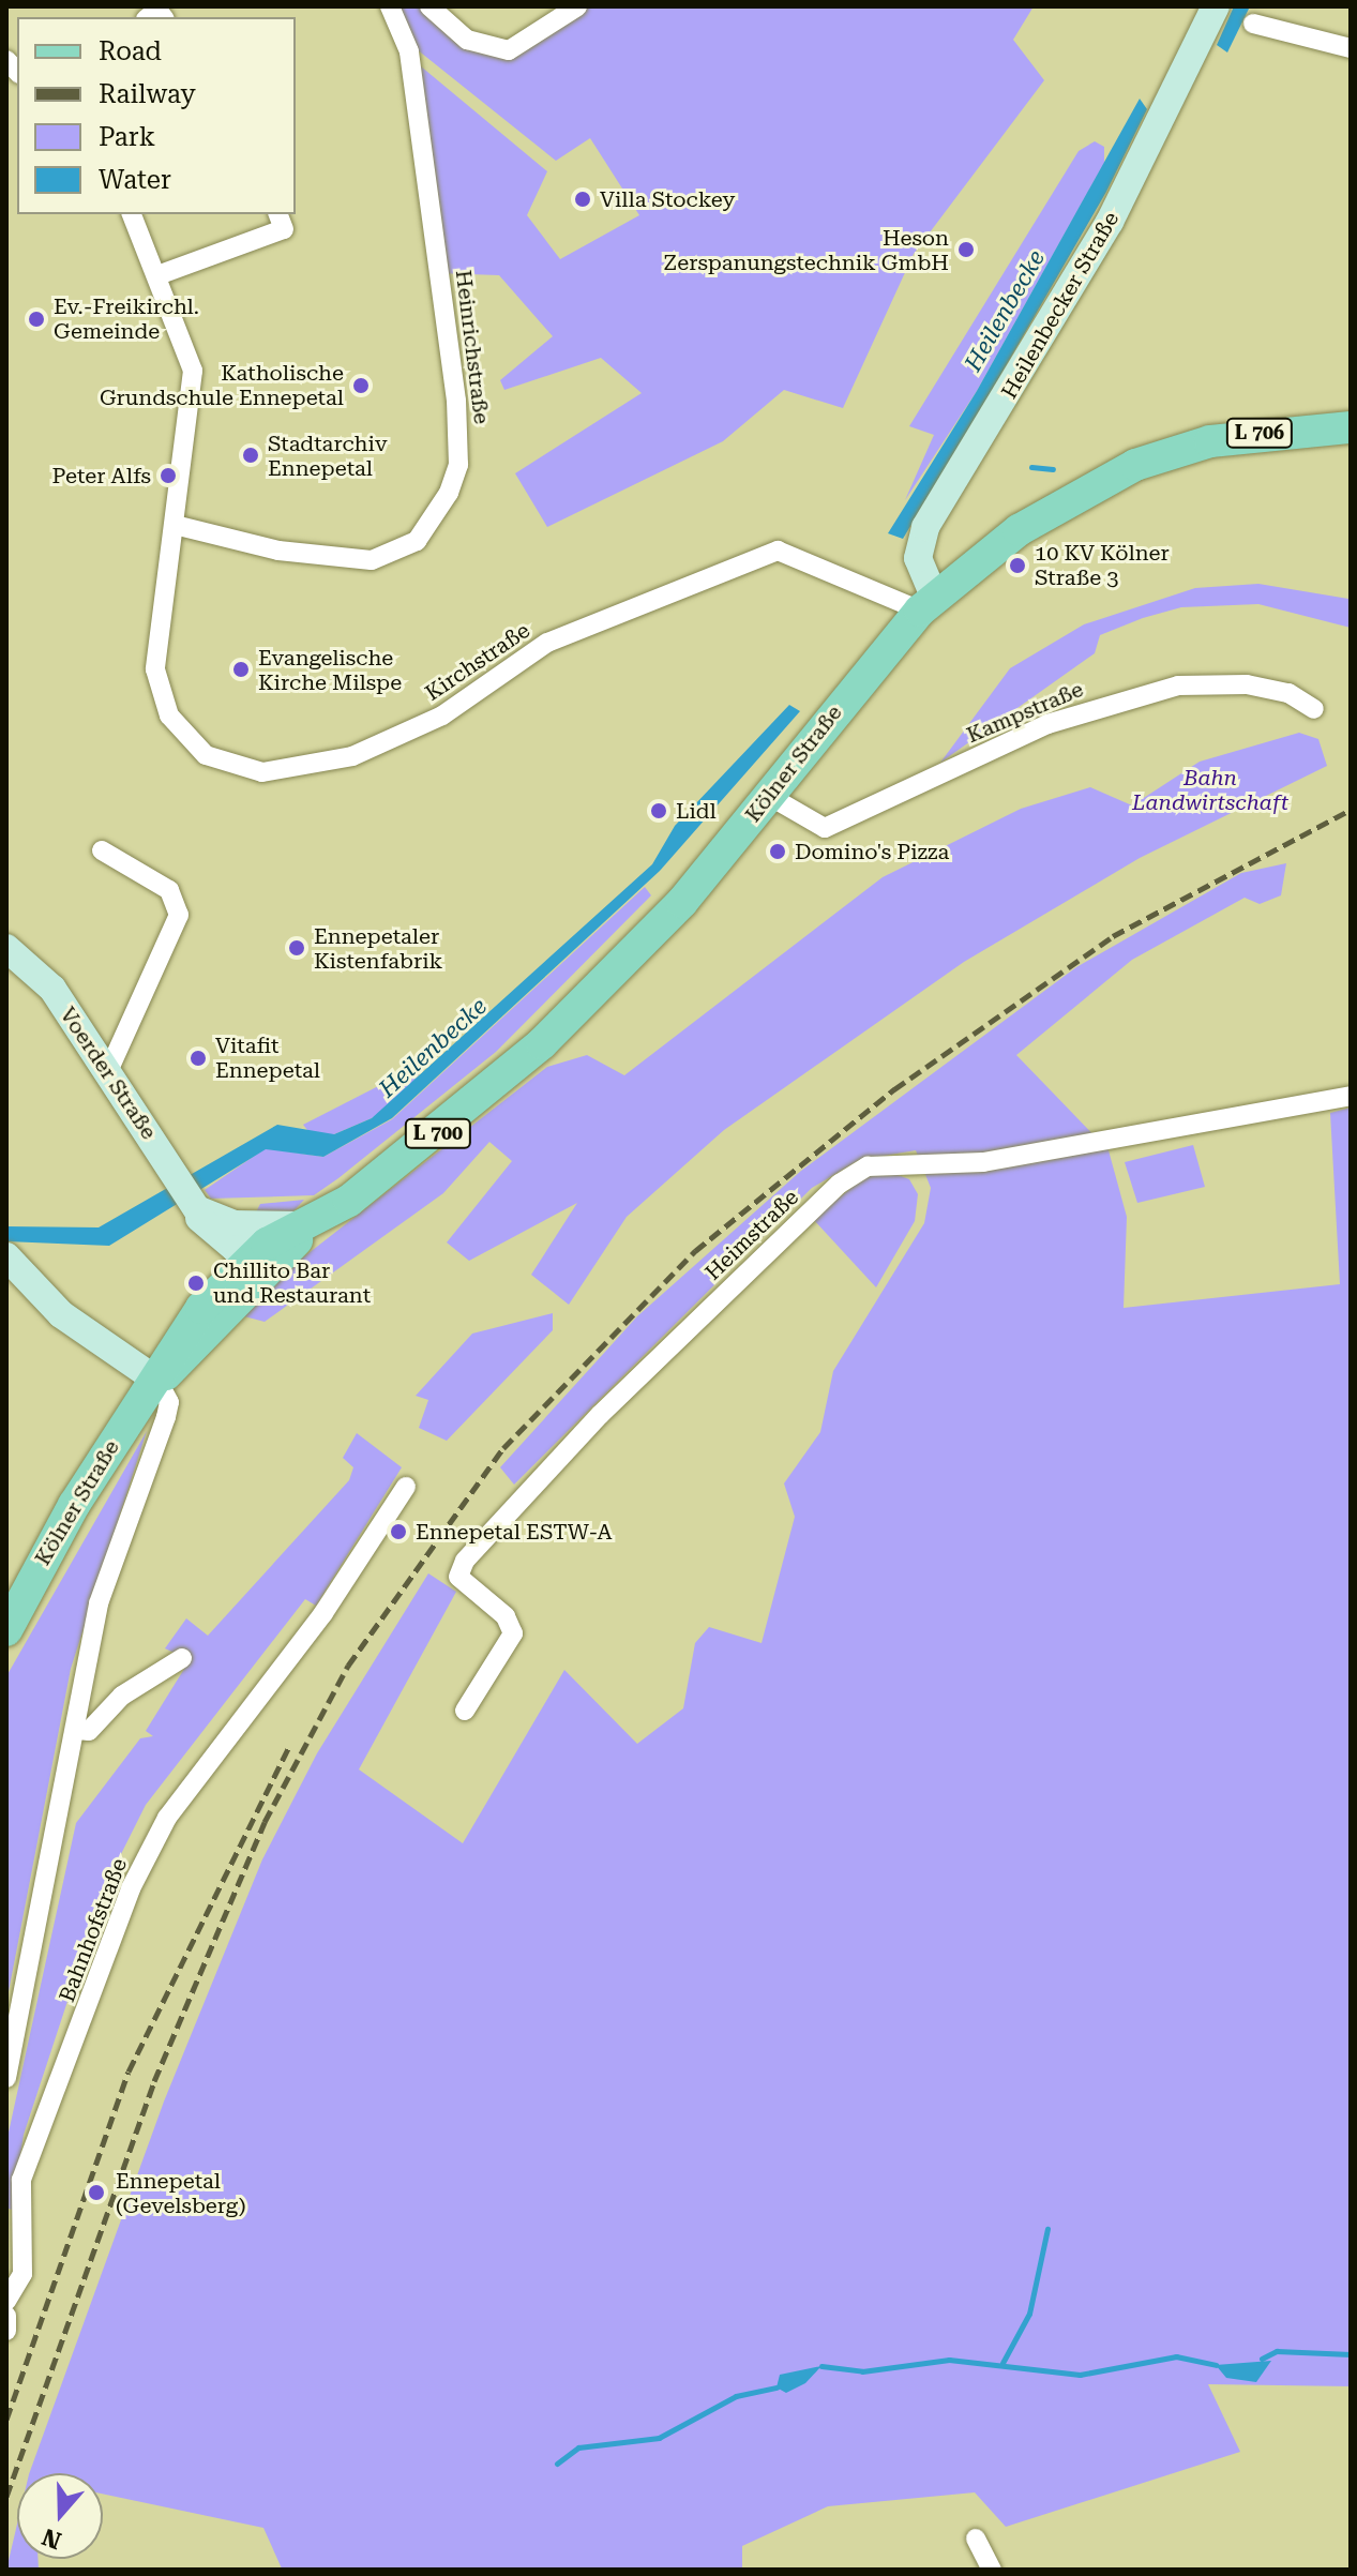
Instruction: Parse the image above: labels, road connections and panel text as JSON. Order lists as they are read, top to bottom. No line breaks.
{"streets":{"main road":["Heilenbecker Straße","L 706","Kölner Straße","Voerder Straße","L 700"],"street":["Heinrichstraße","Kirchstraße","Kampstraße","Heimstraße","Bahnhofstraße"]},"crossings":[["Heilenbecker Straße","Kirchstraße"],["Heilenbecker Straße","Kölner Straße"],["Heinrichstraße","Kirchstraße"],["Kirchstraße","Kölner Straße"],["Kampstraße","Kölner Straße"],["Kölner Straße","Voerder Straße"],["Kölner Straße","Bahnhofstraße"]],"water":["Heilenbecke"],"parks":["Bahn Landwirtschaft"],"places":["Villa Stockey","Heson Zerspanungstechnik GmbH","Ev.-Freikirchl. Gemeinde","Katholische Grundschule Ennepetal","Stadtarchiv Ennepetal","Peter Alfs","10 KV Kölner Straße 3","Evangelische Kirche Milspe","Lidl","Domino's Pizza","Ennepetaler Kistenfabrik","Vitafit Ennepetal","Chillito Bar und Restaurant","Ennepetal ESTW-A","Ennepetal (Gevelsberg)"],"legend":["Road","Railway","Park","Water"],"north":"bottom"}
